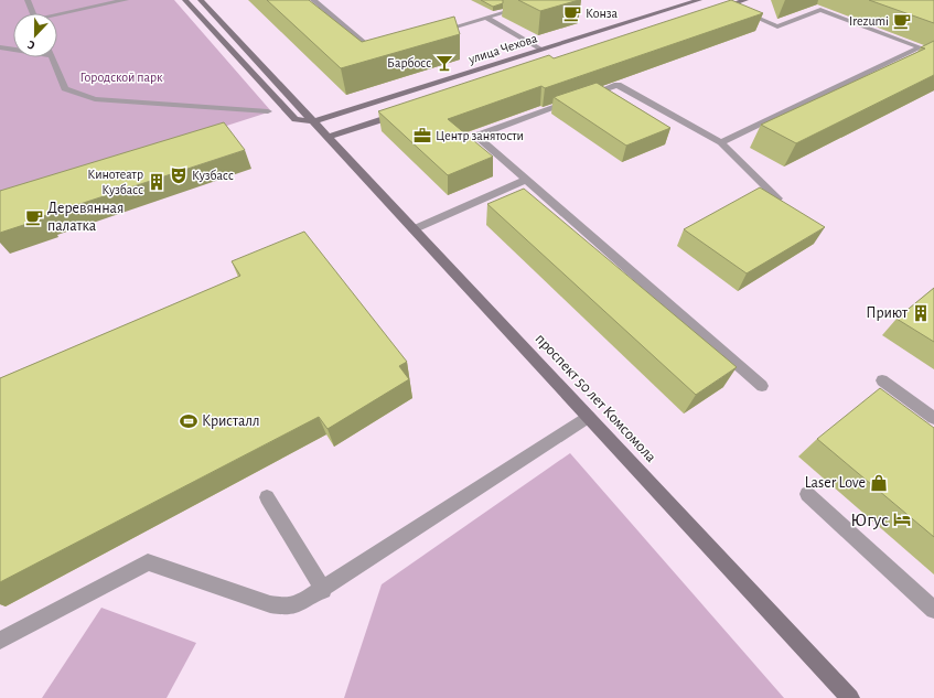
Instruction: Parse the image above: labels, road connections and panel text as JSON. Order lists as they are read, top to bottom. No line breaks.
{"streets":{"main road":["улица Чехова","проспект 50 лет Комсомола"]},"crossings":[["улица Чехова","проспект 50 лет Комсомола"]],"parks":["Городской парк"],"places":{"cafe":["Конза","Irezumi","Деревянная палатка"],"bar":["Барбосс"],"office":["Центр занятости"],"theatre":["Кузбасс"],"building":["Кинотеатр Кузбасс","Приют"],"sports":["Кристалл"],"shop":["Laser Love"],"hotel":["Югус"]},"north":"bottom"}
